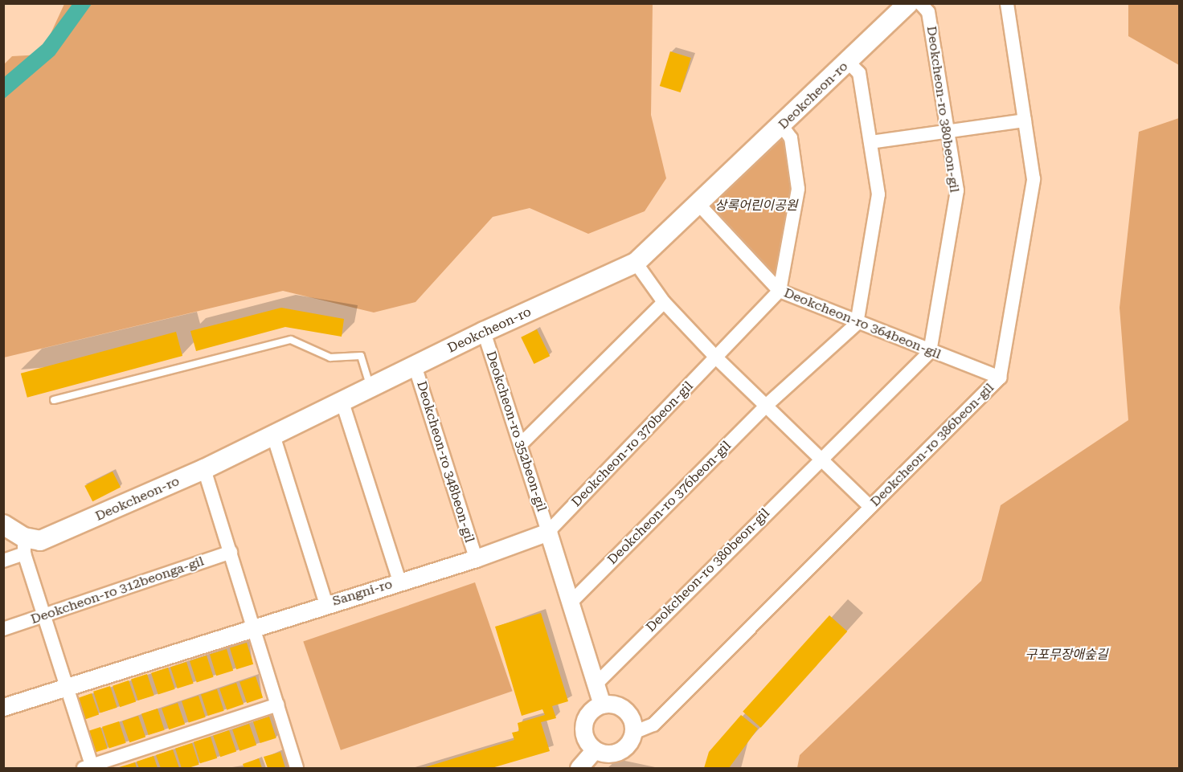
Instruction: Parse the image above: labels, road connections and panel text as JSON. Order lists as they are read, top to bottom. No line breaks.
{"streets":{"main road":["Deokcheon-ro"],"street":["Deokcheon-ro 380beon-gil","Deokcheon-ro 364beon-gil","Deokcheon-ro 352beon-gil","Deokcheon-ro 370beon-gil","Deokcheon-ro 386beon-gil","Deokcheon-ro 348beon-gil","Deokcheon-ro 376beon-gil","Deokcheon-ro 312beonga-gil","Sangni-ro"]},"crossings":[["Deokcheon-ro","Deokcheon-ro 364beon-gil"],["Deokcheon-ro","Deokcheon-ro 352beon-gil"],["Deokcheon-ro","Deokcheon-ro 348beon-gil"],["Deokcheon-ro 380beon-gil","Deokcheon-ro 364beon-gil"],["Deokcheon-ro 364beon-gil","Deokcheon-ro 370beon-gil"],["Deokcheon-ro 364beon-gil","Deokcheon-ro 386beon-gil"],["Deokcheon-ro 364beon-gil","Deokcheon-ro 376beon-gil"],["Deokcheon-ro 352beon-gil","Deokcheon-ro 370beon-gil"],["Deokcheon-ro 352beon-gil","Sangni-ro"],["Deokcheon-ro 370beon-gil","Sangni-ro"],["Deokcheon-ro 348beon-gil","Sangni-ro"]],"parks":["상록어린이공원","구포무장애숲길"]}
